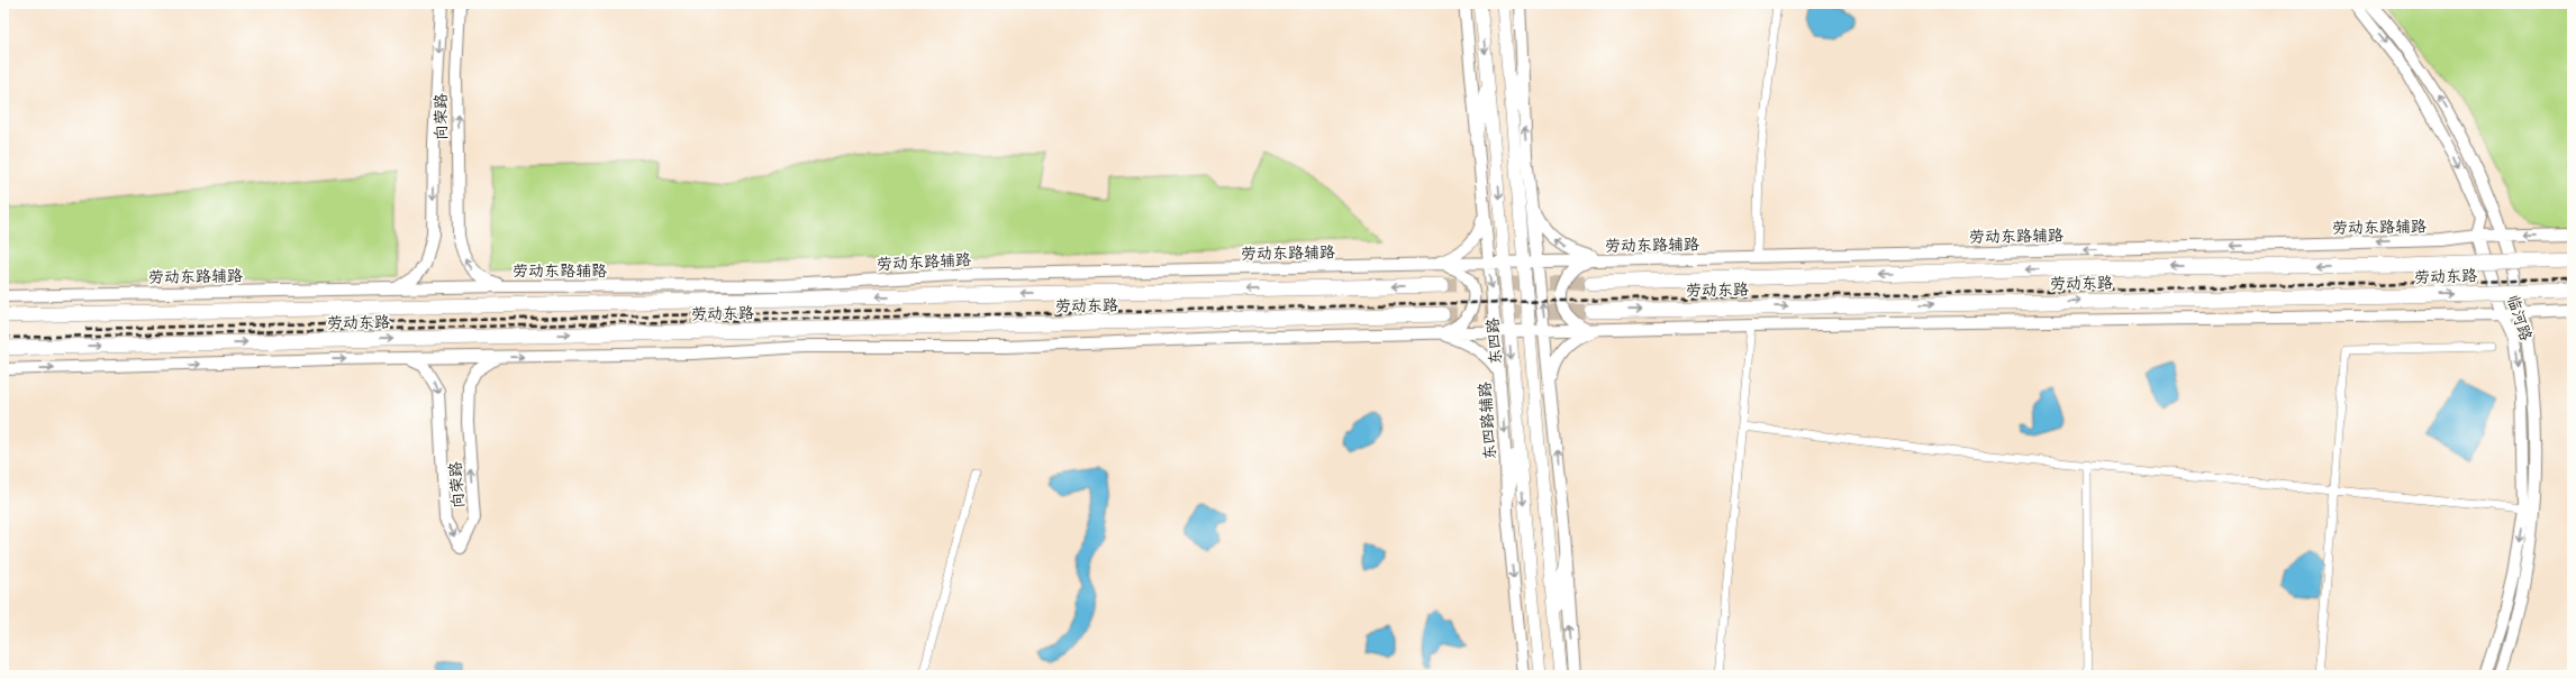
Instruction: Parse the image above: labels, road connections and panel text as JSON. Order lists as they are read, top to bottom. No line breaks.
{"streets":{"highway":["劳动东路"],"main road":["向荣路","劳动东路辅路","临河路","东四路","东四路辅路"]},"crossings":[["向荣路","劳动东路辅路"],["劳动东路辅路","临河路"],["劳动东路辅路","东四路"],["劳动东路辅路","东四路辅路"]]}
